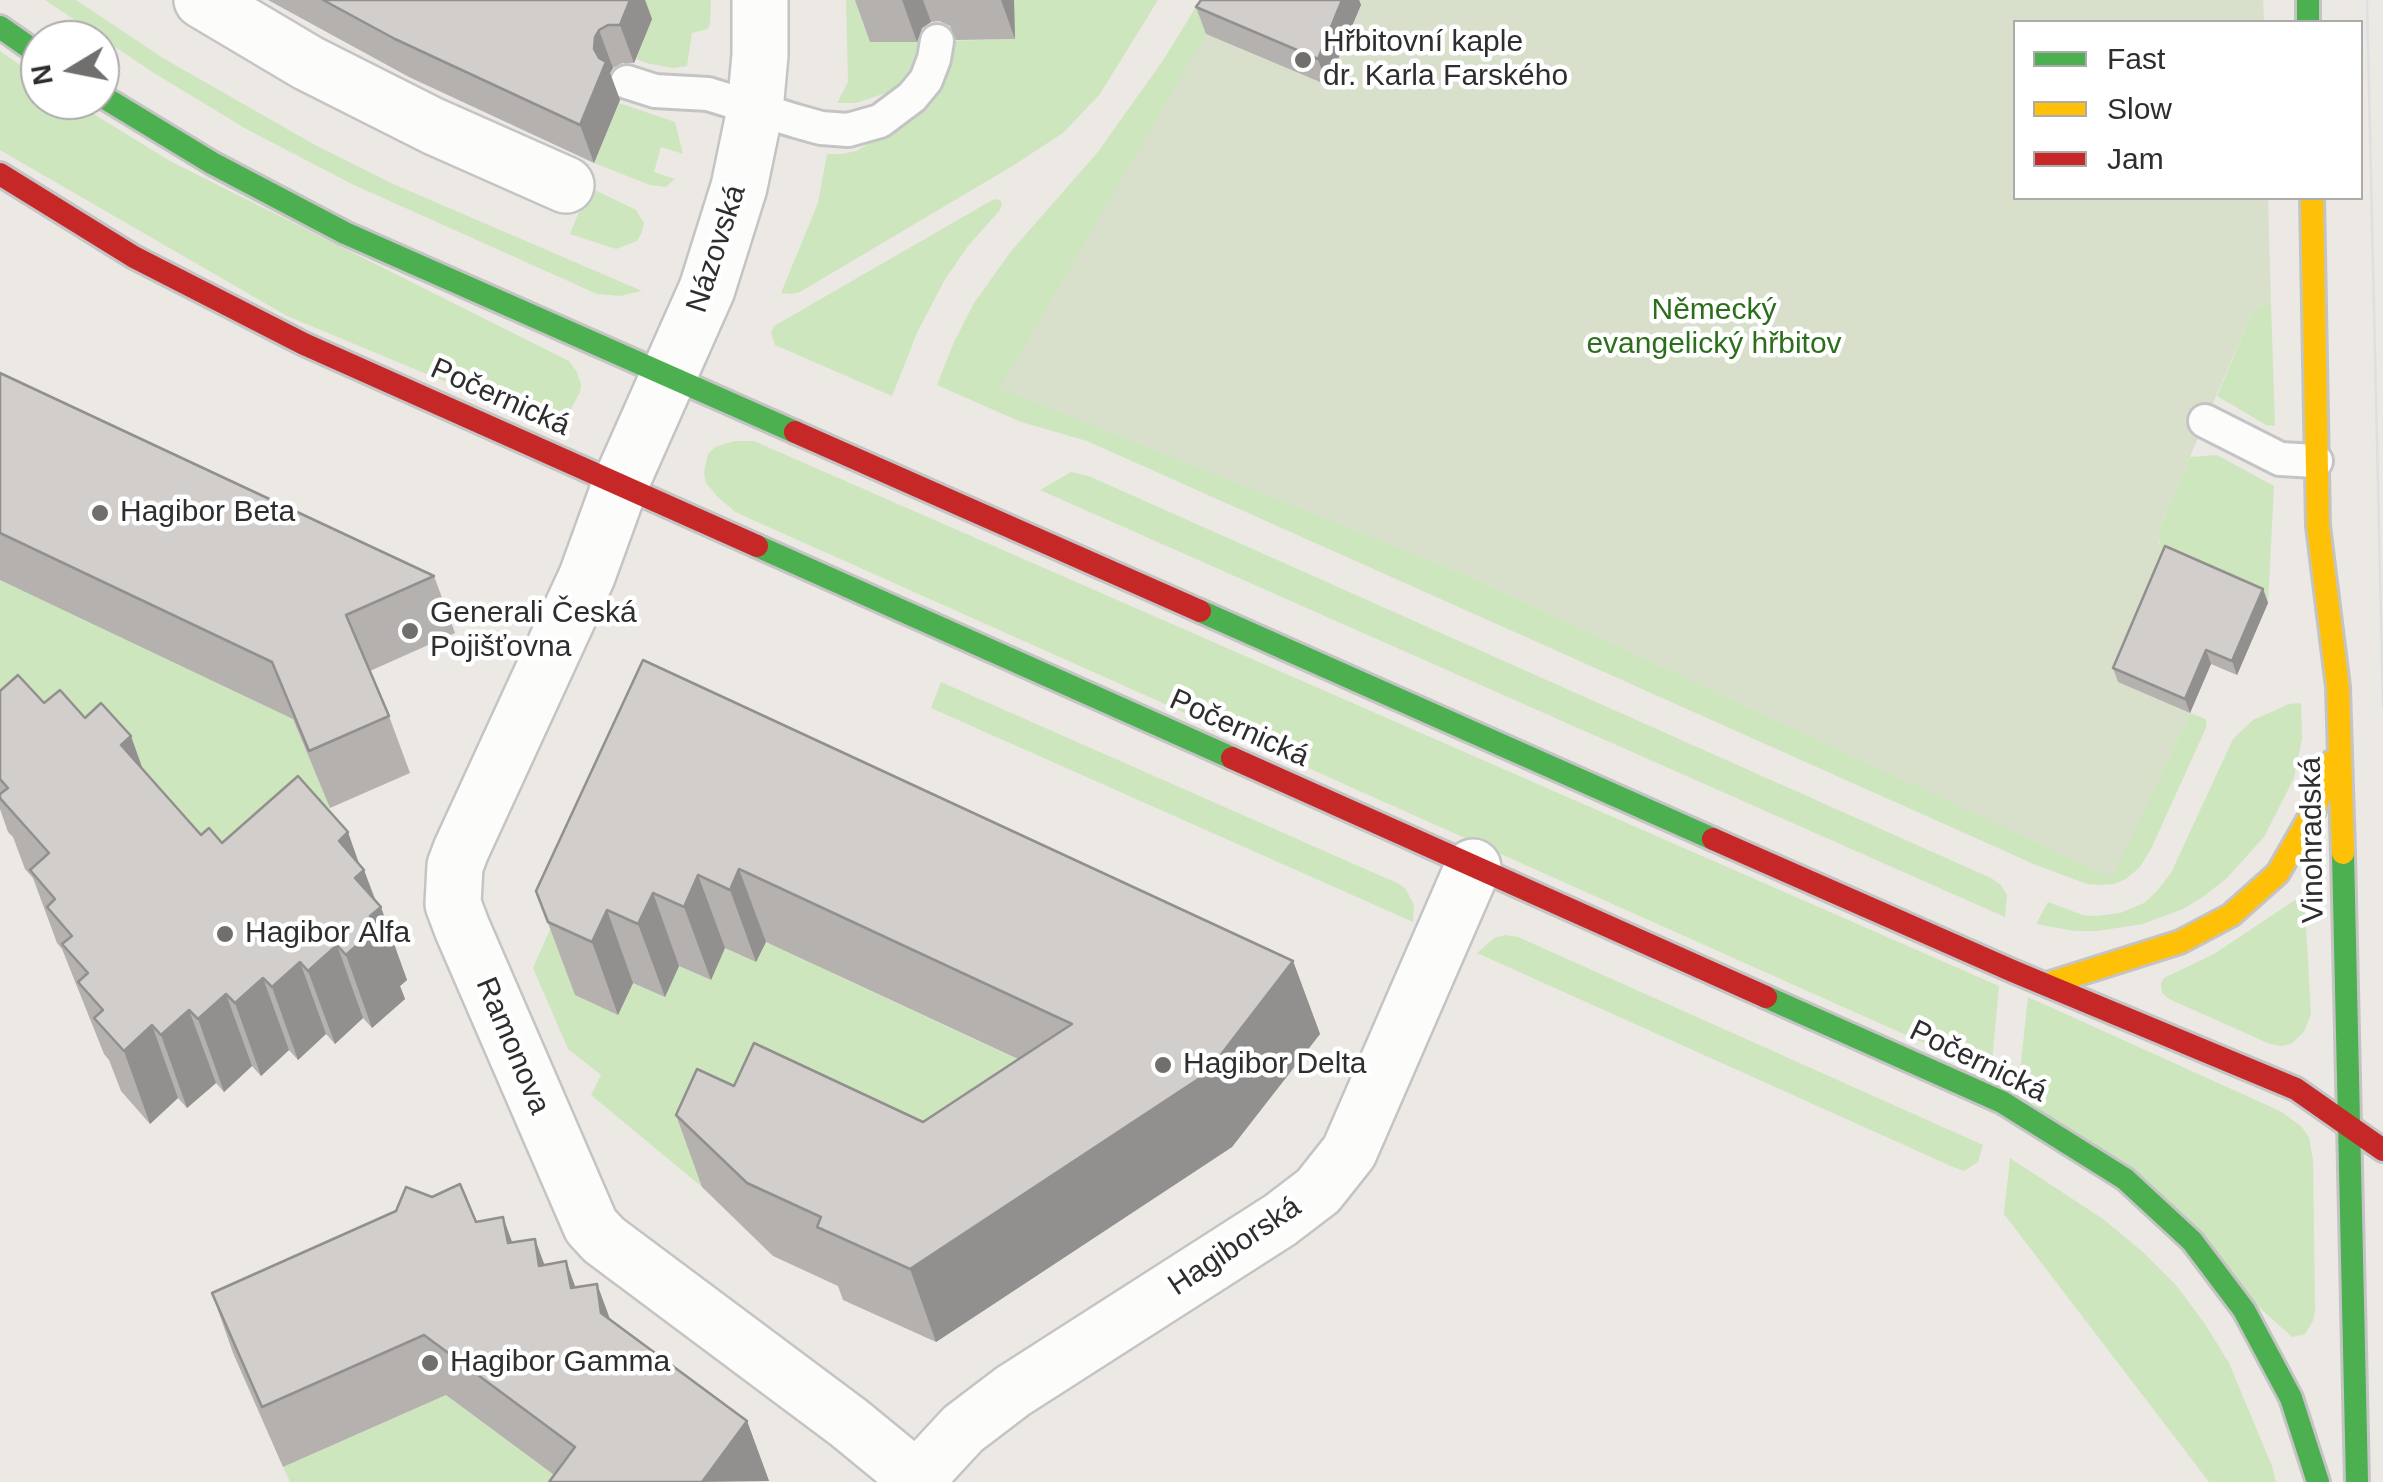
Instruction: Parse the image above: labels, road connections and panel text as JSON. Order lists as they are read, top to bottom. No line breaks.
{"streets":{"street":["Názovská","Počernická","Vinohradská","Ramonova","Hagiborská"]},"crossings":[["Názovská","Počernická"],["Názovská","Ramonova"],["Počernická","Ramonova"],["Počernická","Hagiborská"],["Ramonova","Hagiborská"]],"parks":["Německý evangelický hřbitov"],"places":["Hřbitovní kaple dr. Karla Farského","Hagibor Beta","Generali Česká Pojišťovna","Hagibor Alfa","Hagibor Delta","Hagibor Gamma"],"legend":["Fast","Slow","Jam"],"north":"left"}
